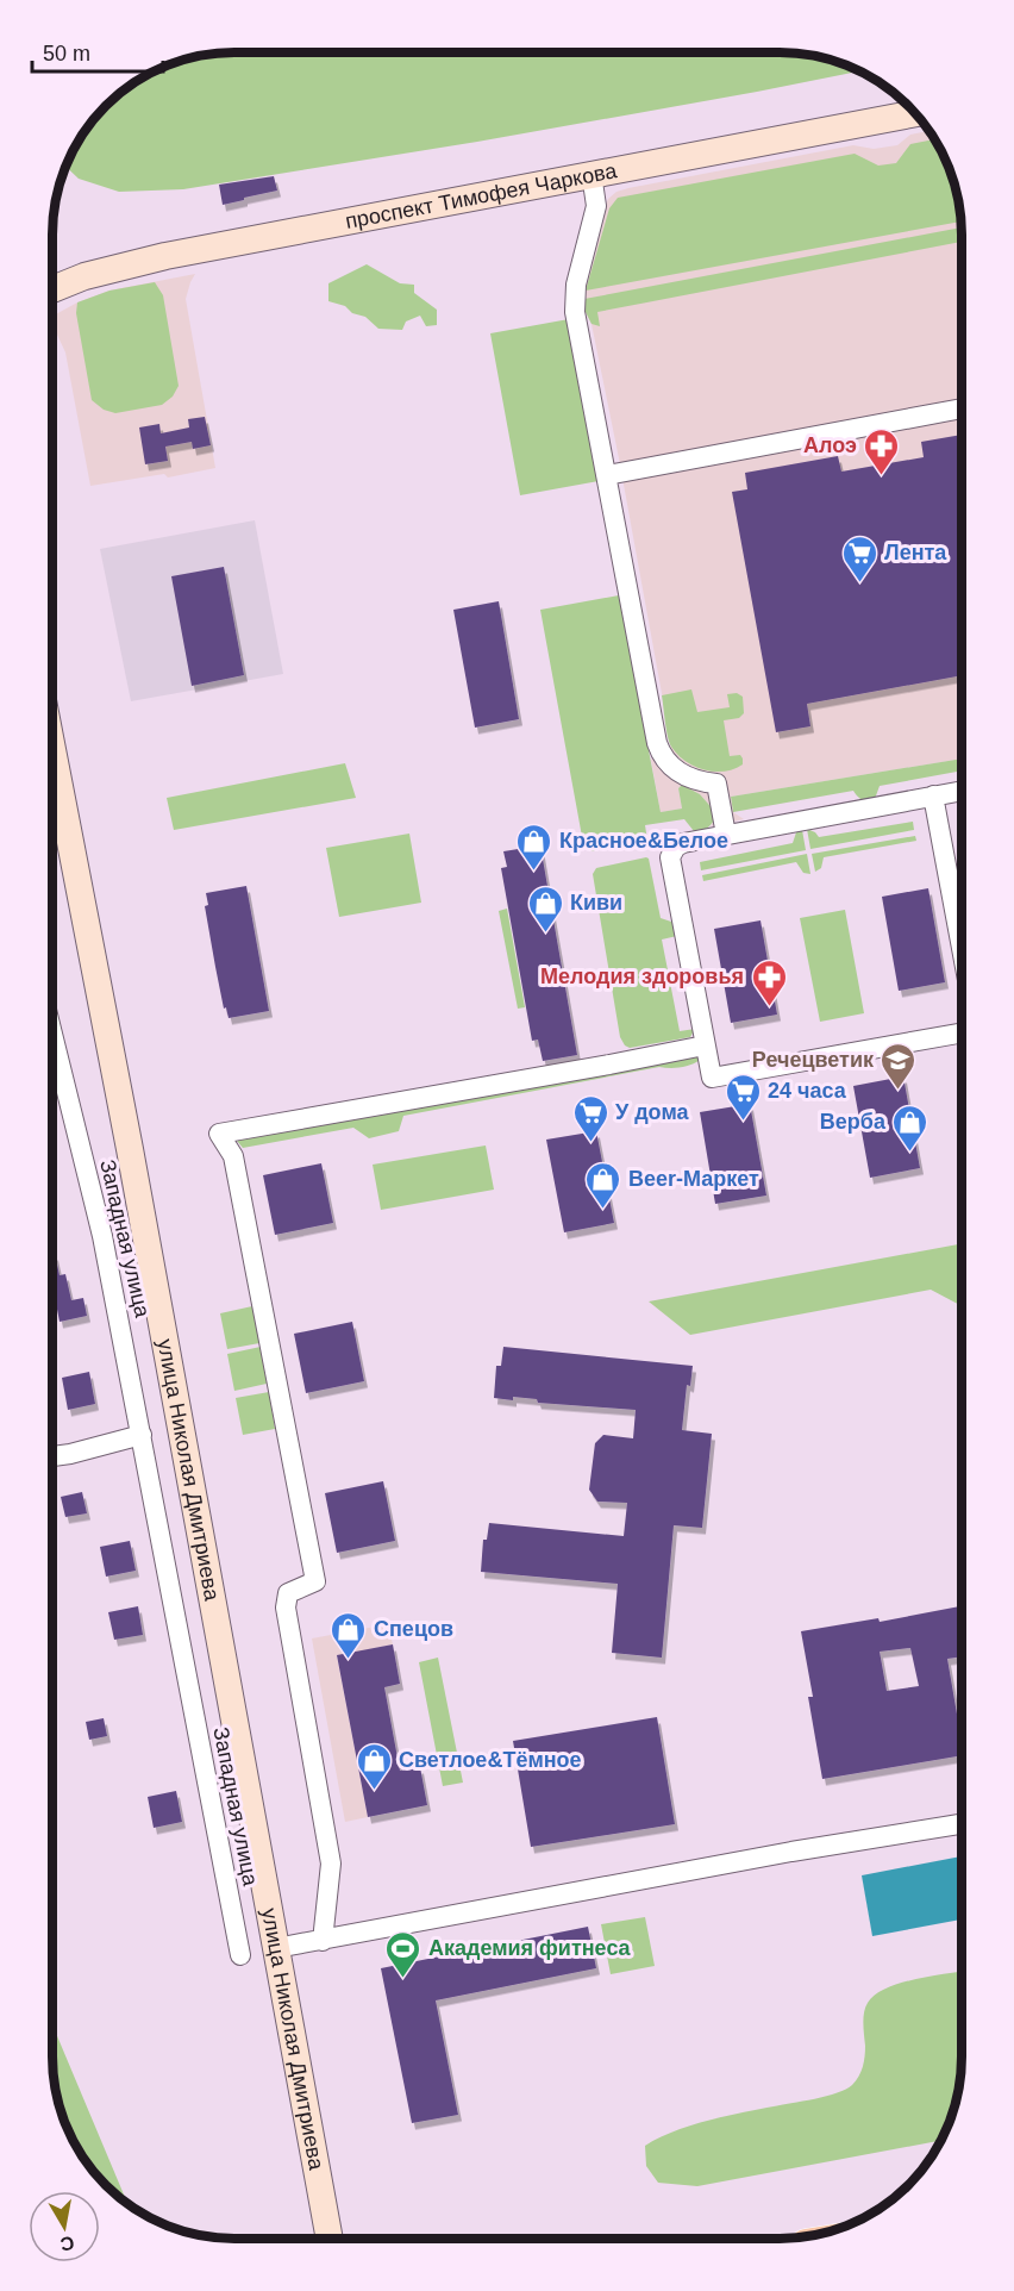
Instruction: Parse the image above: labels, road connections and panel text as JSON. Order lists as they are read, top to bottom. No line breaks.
{"streets":{"main road":["проспект Тимофея Чаркова","улица Николая Дмитриева"],"street":["Западная улица"]},"places":{"pharmacy":["Алоэ","Мелодия здоровья"],"supermarket":["Лента","24 часа","У дома"],"shop":["Красное&Белое","Киви","Верба","Beer-Маркет","Спецов","Светлое&Тёмное"],"school or university":["Речецветик"],"sports":["Академия фитнеса"]},"scale_bar":"50 m","north":"bottom"}
